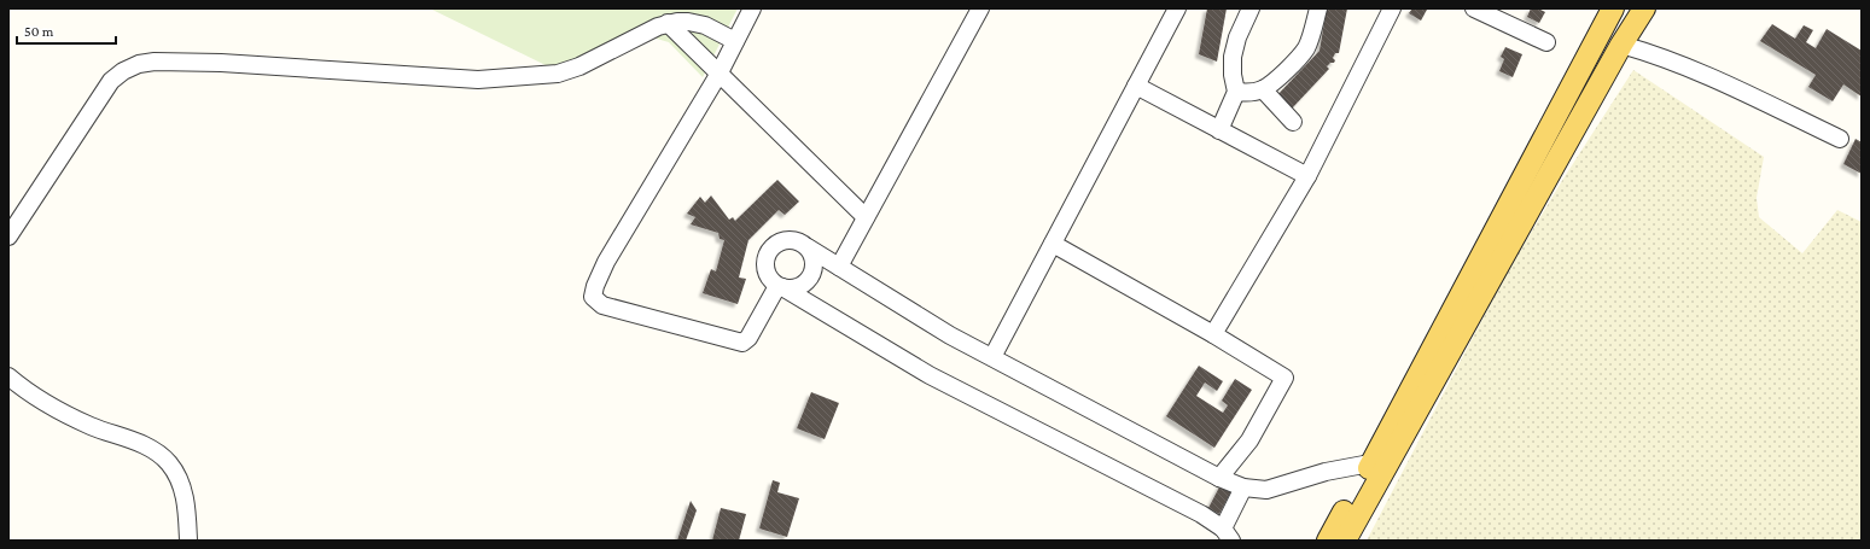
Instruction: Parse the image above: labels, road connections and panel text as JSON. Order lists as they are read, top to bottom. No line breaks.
{"scale_bar":"50 m"}
